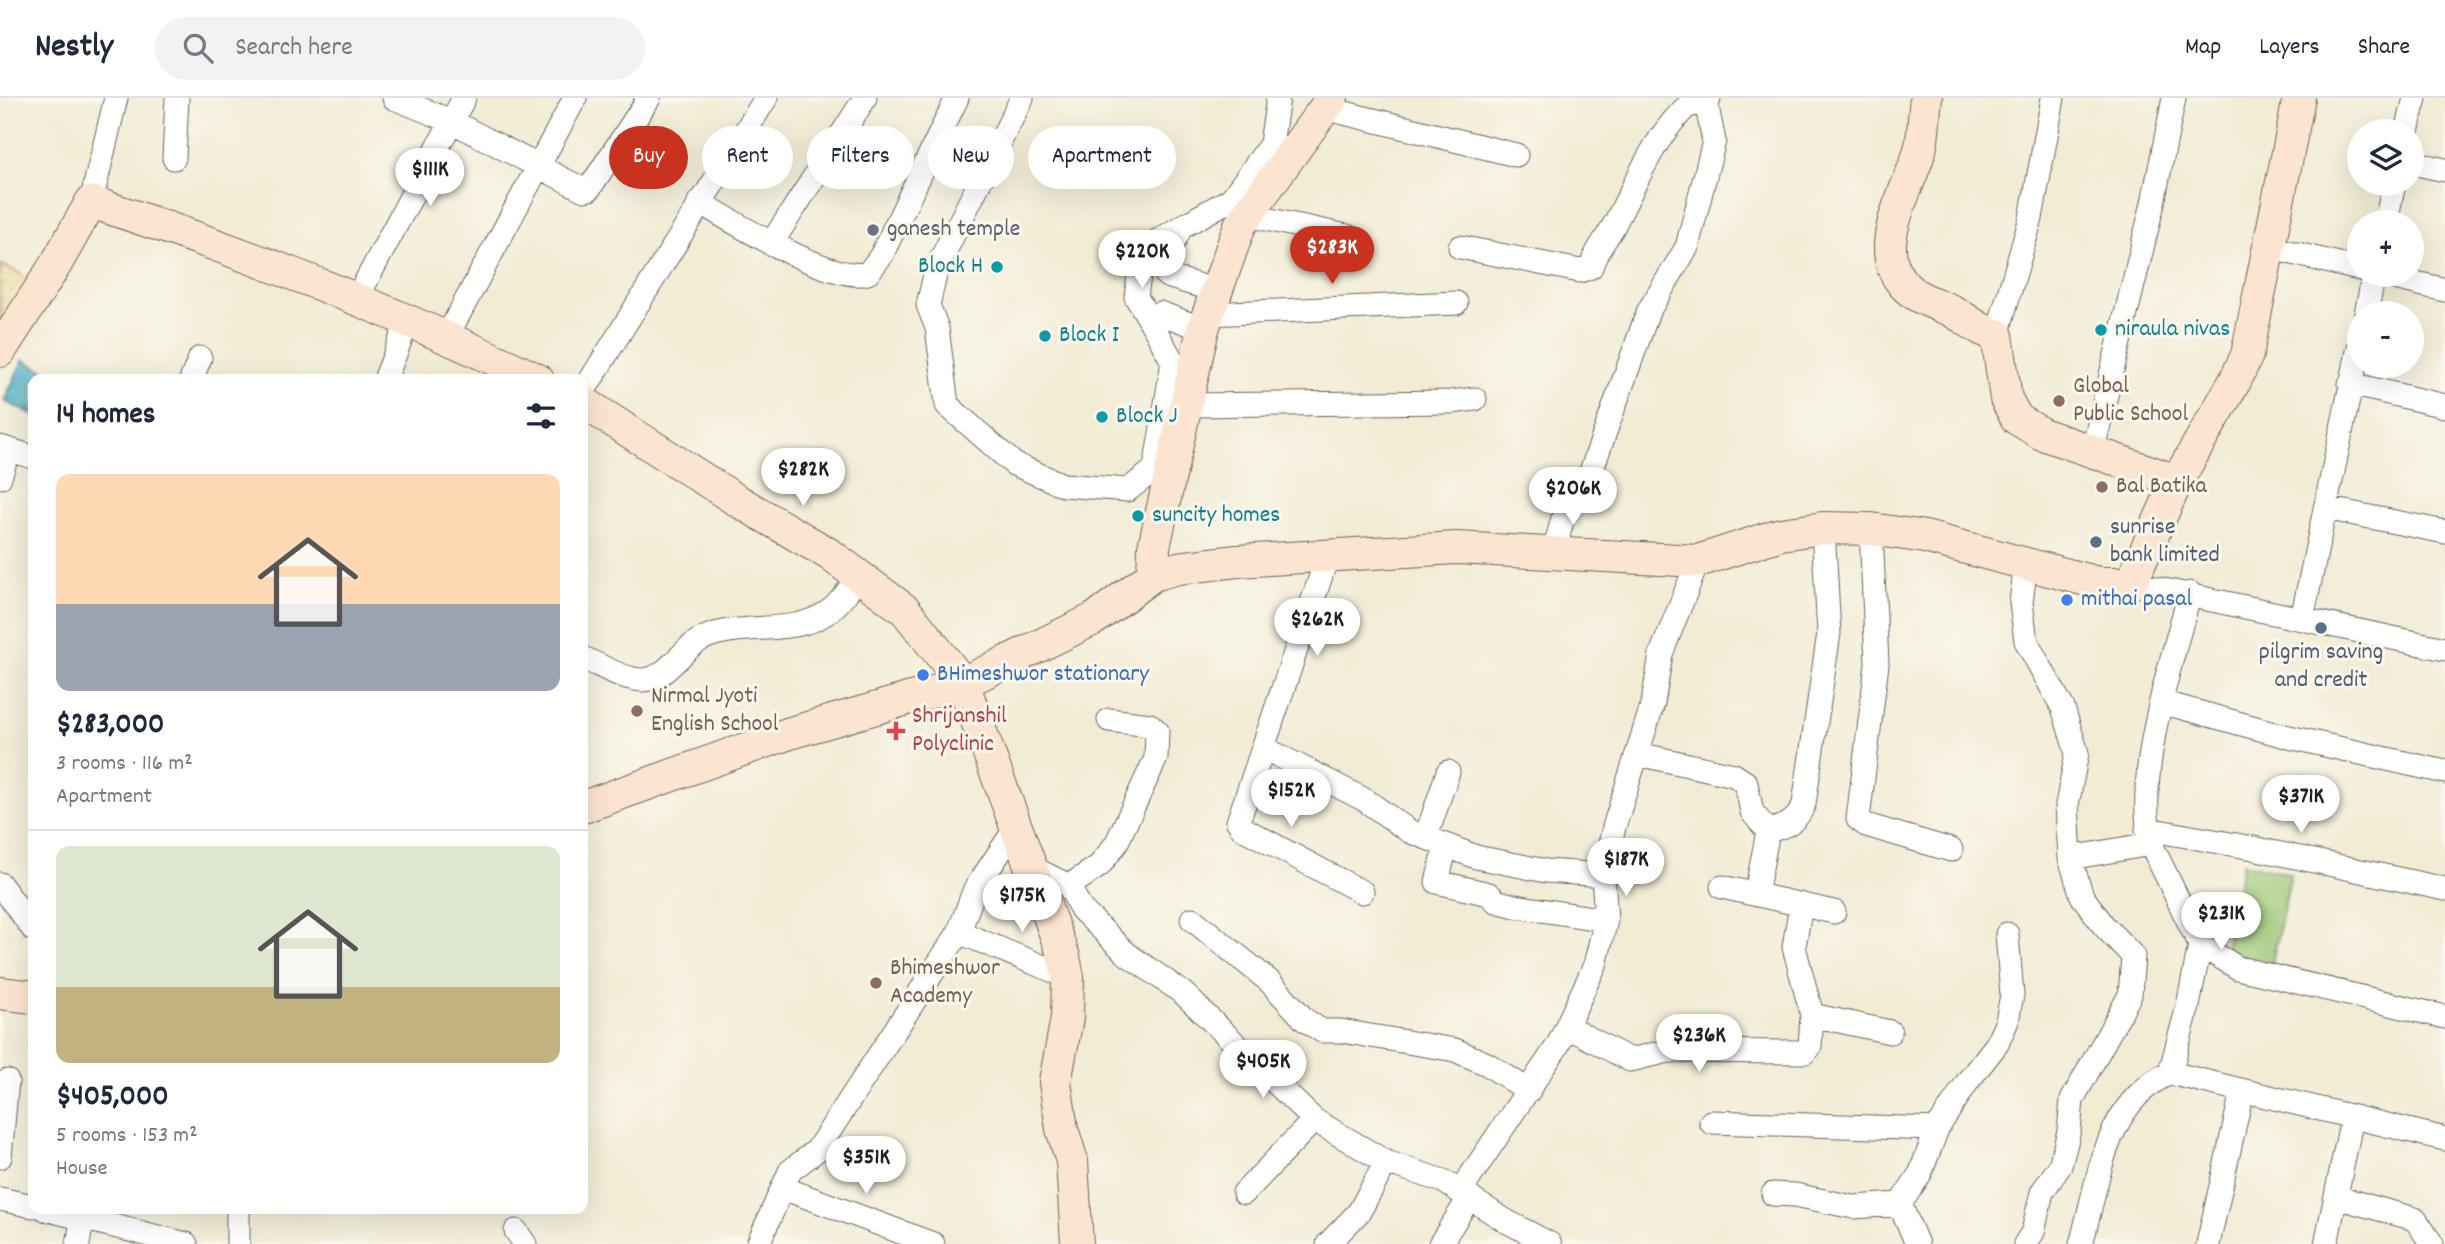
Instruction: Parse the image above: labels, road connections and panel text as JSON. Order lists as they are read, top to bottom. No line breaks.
{"places":{"other":["ganesh temple","Block H","niraula nivas","Block I","Global Public School","Block J","Bal Batika","suncity homes","sunrise bank limited","mithai pasal","pilgrim saving and credit","BHimeshwor stationary","Nirmal Jyoti English School","Bhimeshwor Academy"],"health":["Shrijanshil Polyclinic"]},"page":{"header":"Nestly","search":"Search here","nav":["Map","Layers","Share"],"map_buttons":["+","−"],"chip":["Buy","Rent","Filters","New","Apartment"],"price":["$111K","$283K","$220K","$282K","$206K","$262K","$152K","$371K","$187K","$175K","$231K","$236K","$405K","$351K"],"heading":"14 homes","list":[{"name":"$283,000","note":"3 rooms · 116 m² · Apartment"},{"name":"$405,000","note":"5 rooms · 153 m² · House"}]}}
